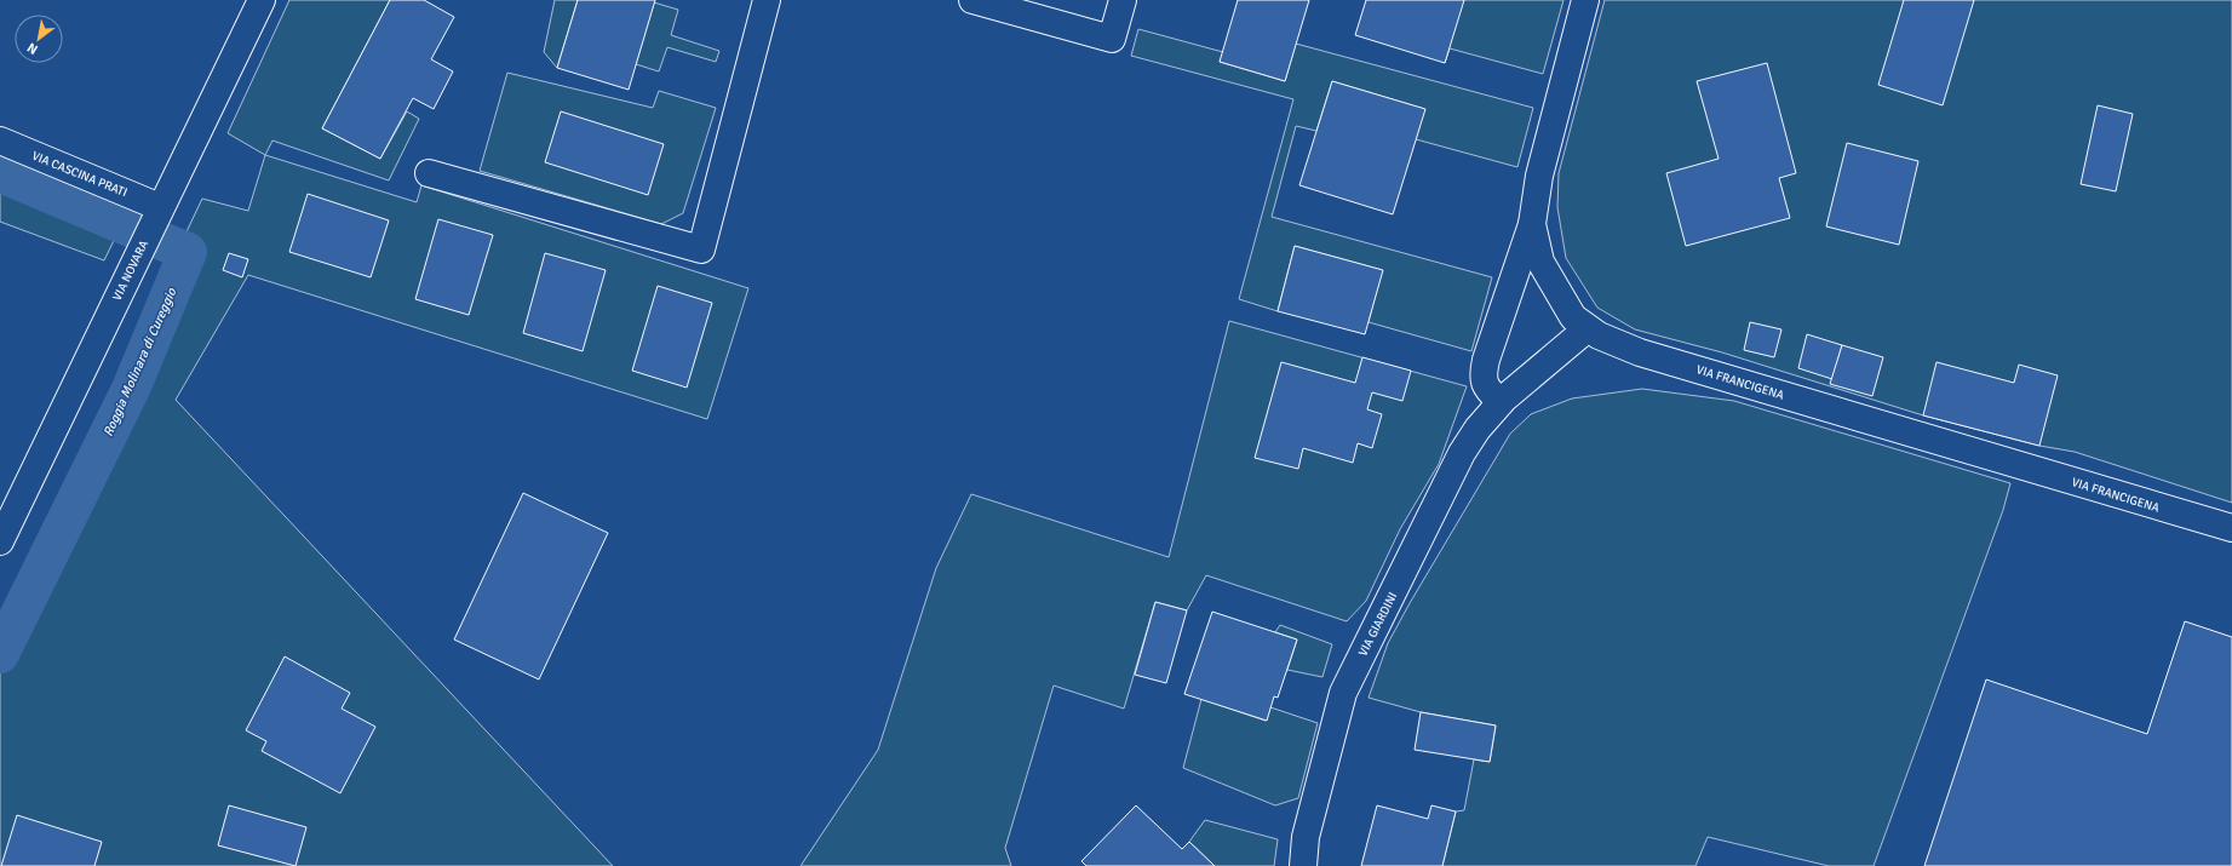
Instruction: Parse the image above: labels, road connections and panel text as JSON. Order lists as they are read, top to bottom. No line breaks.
{"streets":{"street":["VIA CASCINA PRATI","VIA NOVARA","VIA FRANCIGENA","VIA GIARDINI"]},"crossings":[["VIA CASCINA PRATI","VIA NOVARA"],["VIA FRANCIGENA","VIA GIARDINI"]],"water":["Roggia Molinara di Cureggio"],"north":"bottom left"}
